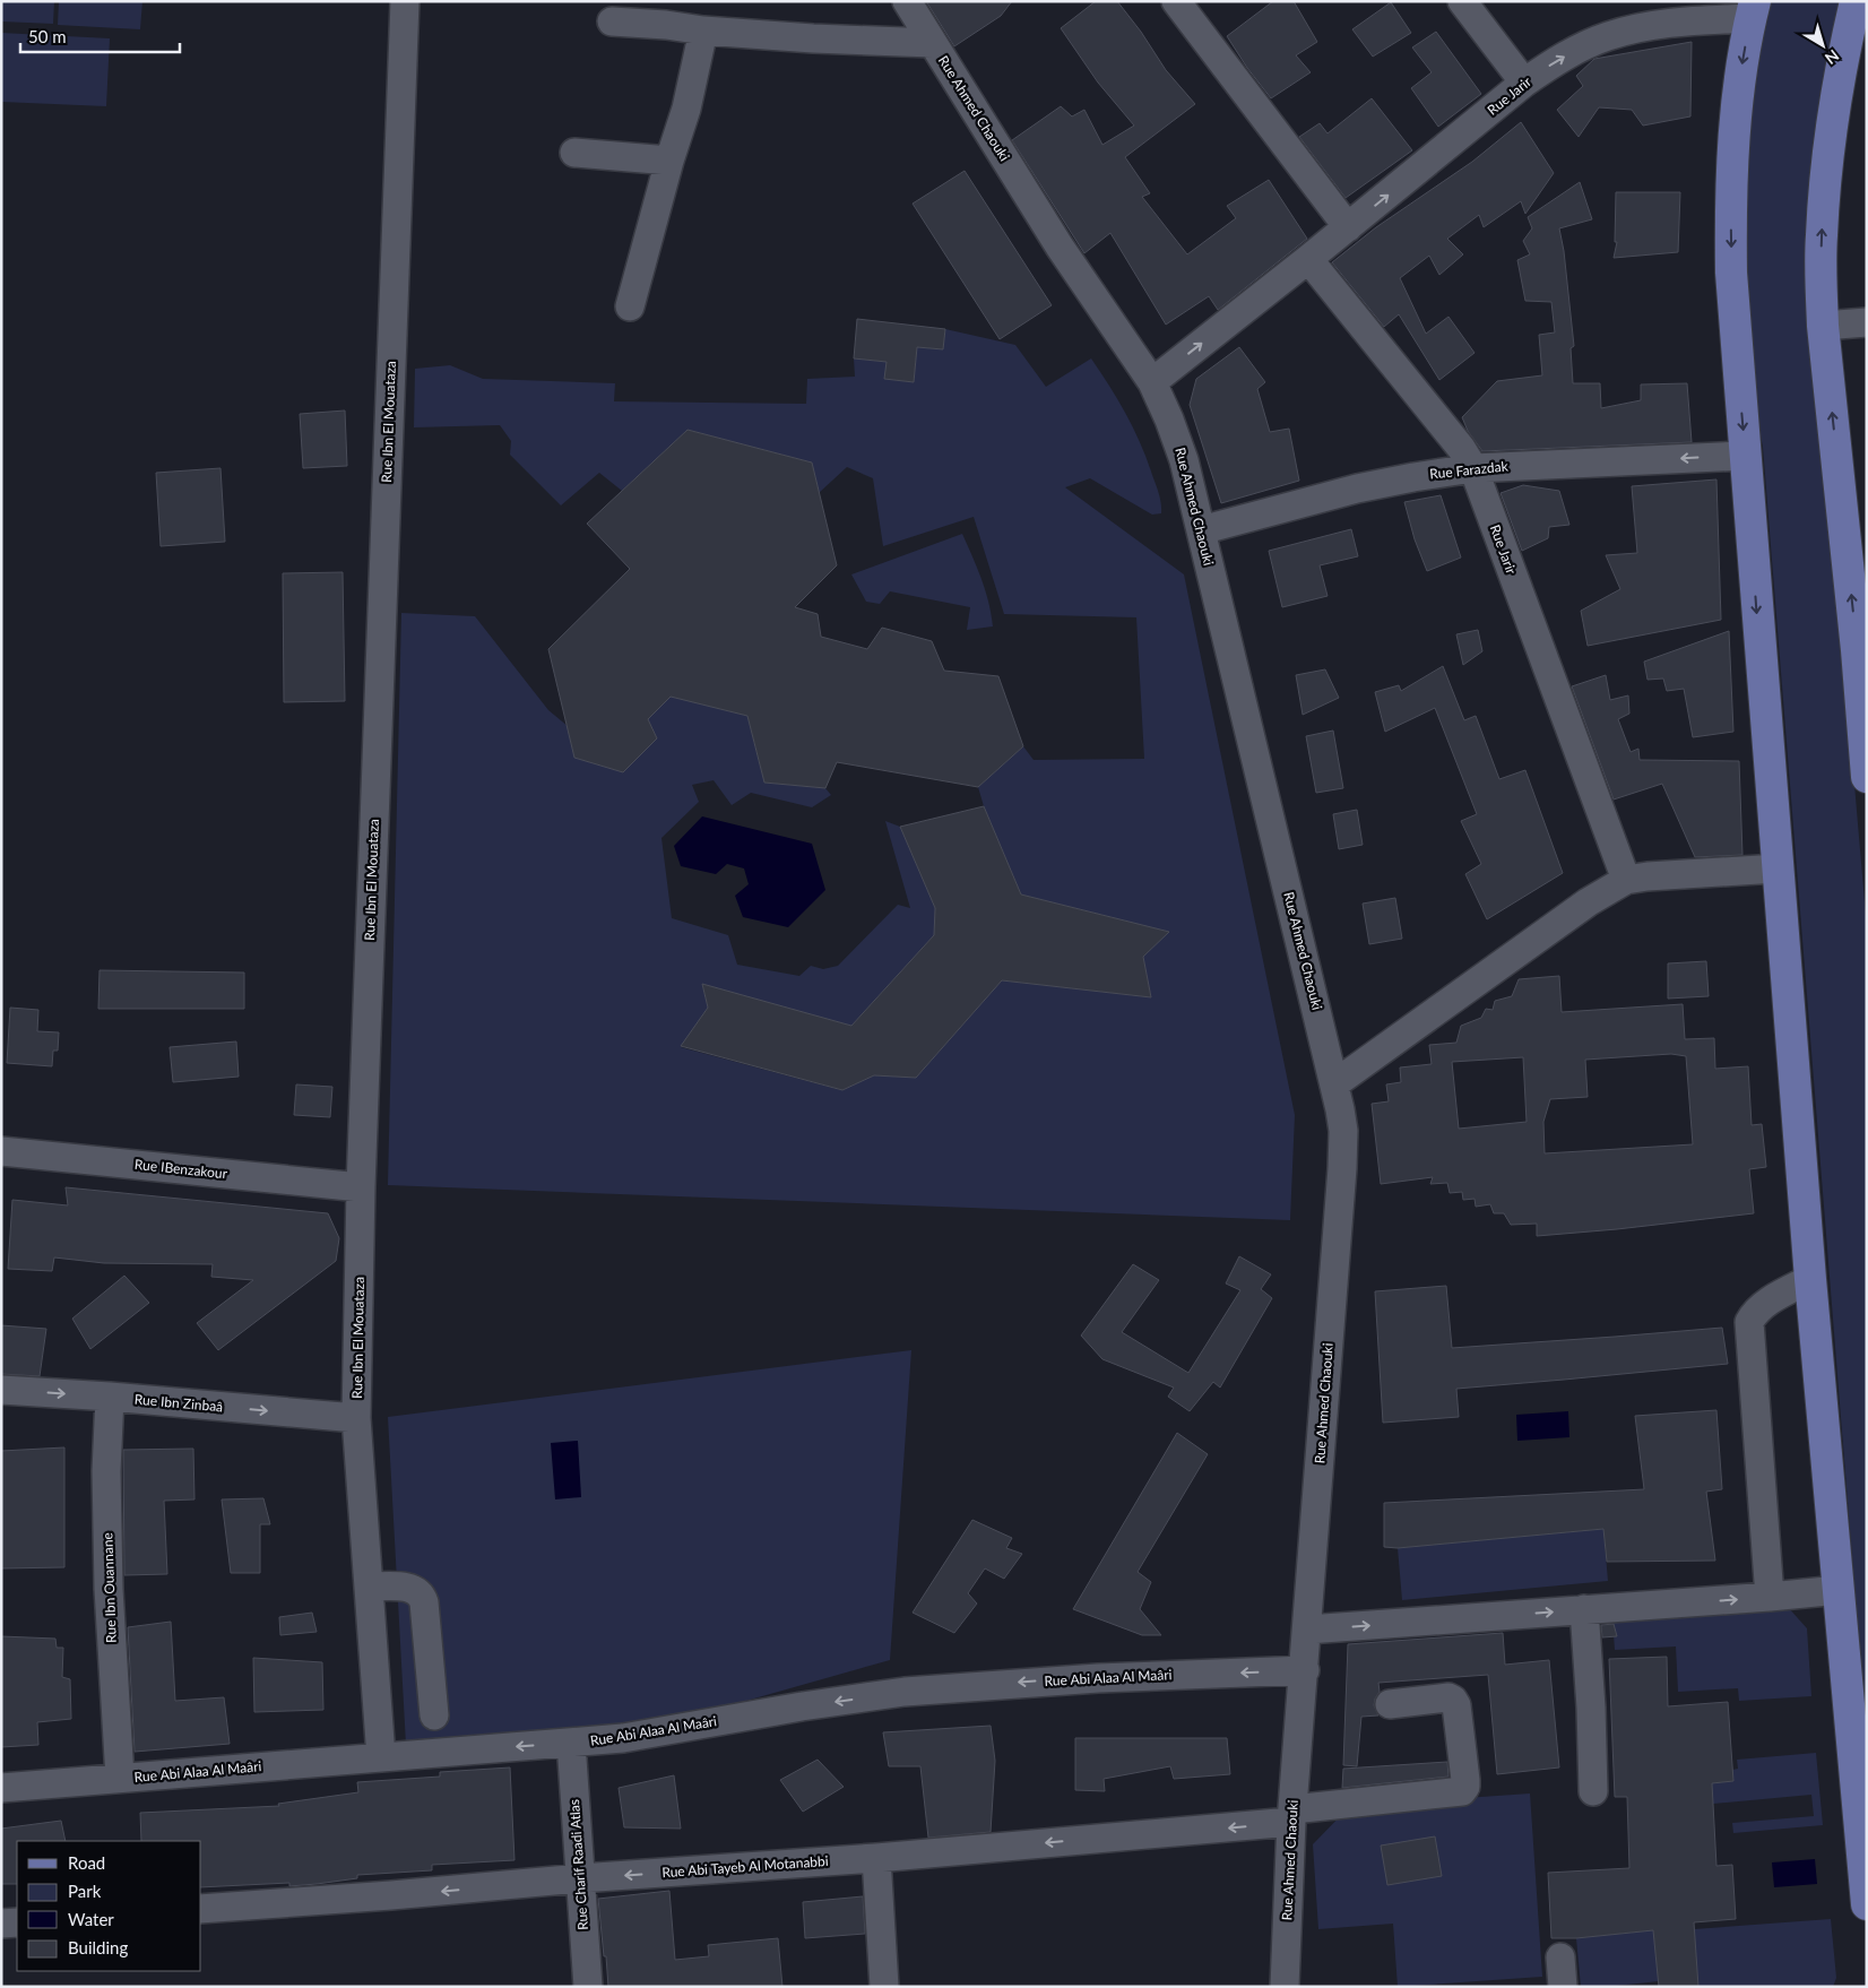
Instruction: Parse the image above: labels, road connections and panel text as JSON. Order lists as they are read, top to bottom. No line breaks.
{"streets":{"street":["Rue Jarir","Rue Ahmed Chaouki","Rue Ibn El Mouataza","Rue Farazdak","Rue IBenzakour","Rue Ibn Zinbaâ","Rue Ibn Ouannane","Rue Abi Alaa Al Maâri","Rue Charif Raadi Atlas","Rue Abi Tayeb Al Motanabbi"]},"crossings":[["Rue Jarir","Rue Ahmed Chaouki"],["Rue Jarir","Rue Farazdak"],["Rue Ahmed Chaouki","Rue Farazdak"],["Rue Ahmed Chaouki","Rue Abi Alaa Al Maâri"],["Rue Ahmed Chaouki","Rue Abi Tayeb Al Motanabbi"],["Rue Ibn El Mouataza","Rue IBenzakour"],["Rue Ibn El Mouataza","Rue Ibn Zinbaâ"],["Rue Ibn El Mouataza","Rue Abi Alaa Al Maâri"],["Rue Ibn Zinbaâ","Rue Ibn Ouannane"],["Rue Ibn Ouannane","Rue Abi Alaa Al Maâri"],["Rue Abi Alaa Al Maâri","Rue Charif Raadi Atlas"],["Rue Charif Raadi Atlas","Rue Abi Tayeb Al Motanabbi"]],"one_way":["Rue Jarir","Rue Farazdak","Rue Ibn Zinbaâ","Rue Abi Alaa Al Maâri","Rue Abi Tayeb Al Motanabbi"],"legend":["Road","Park","Water","Building"],"scale_bar":"50 m","north":"bottom right"}
